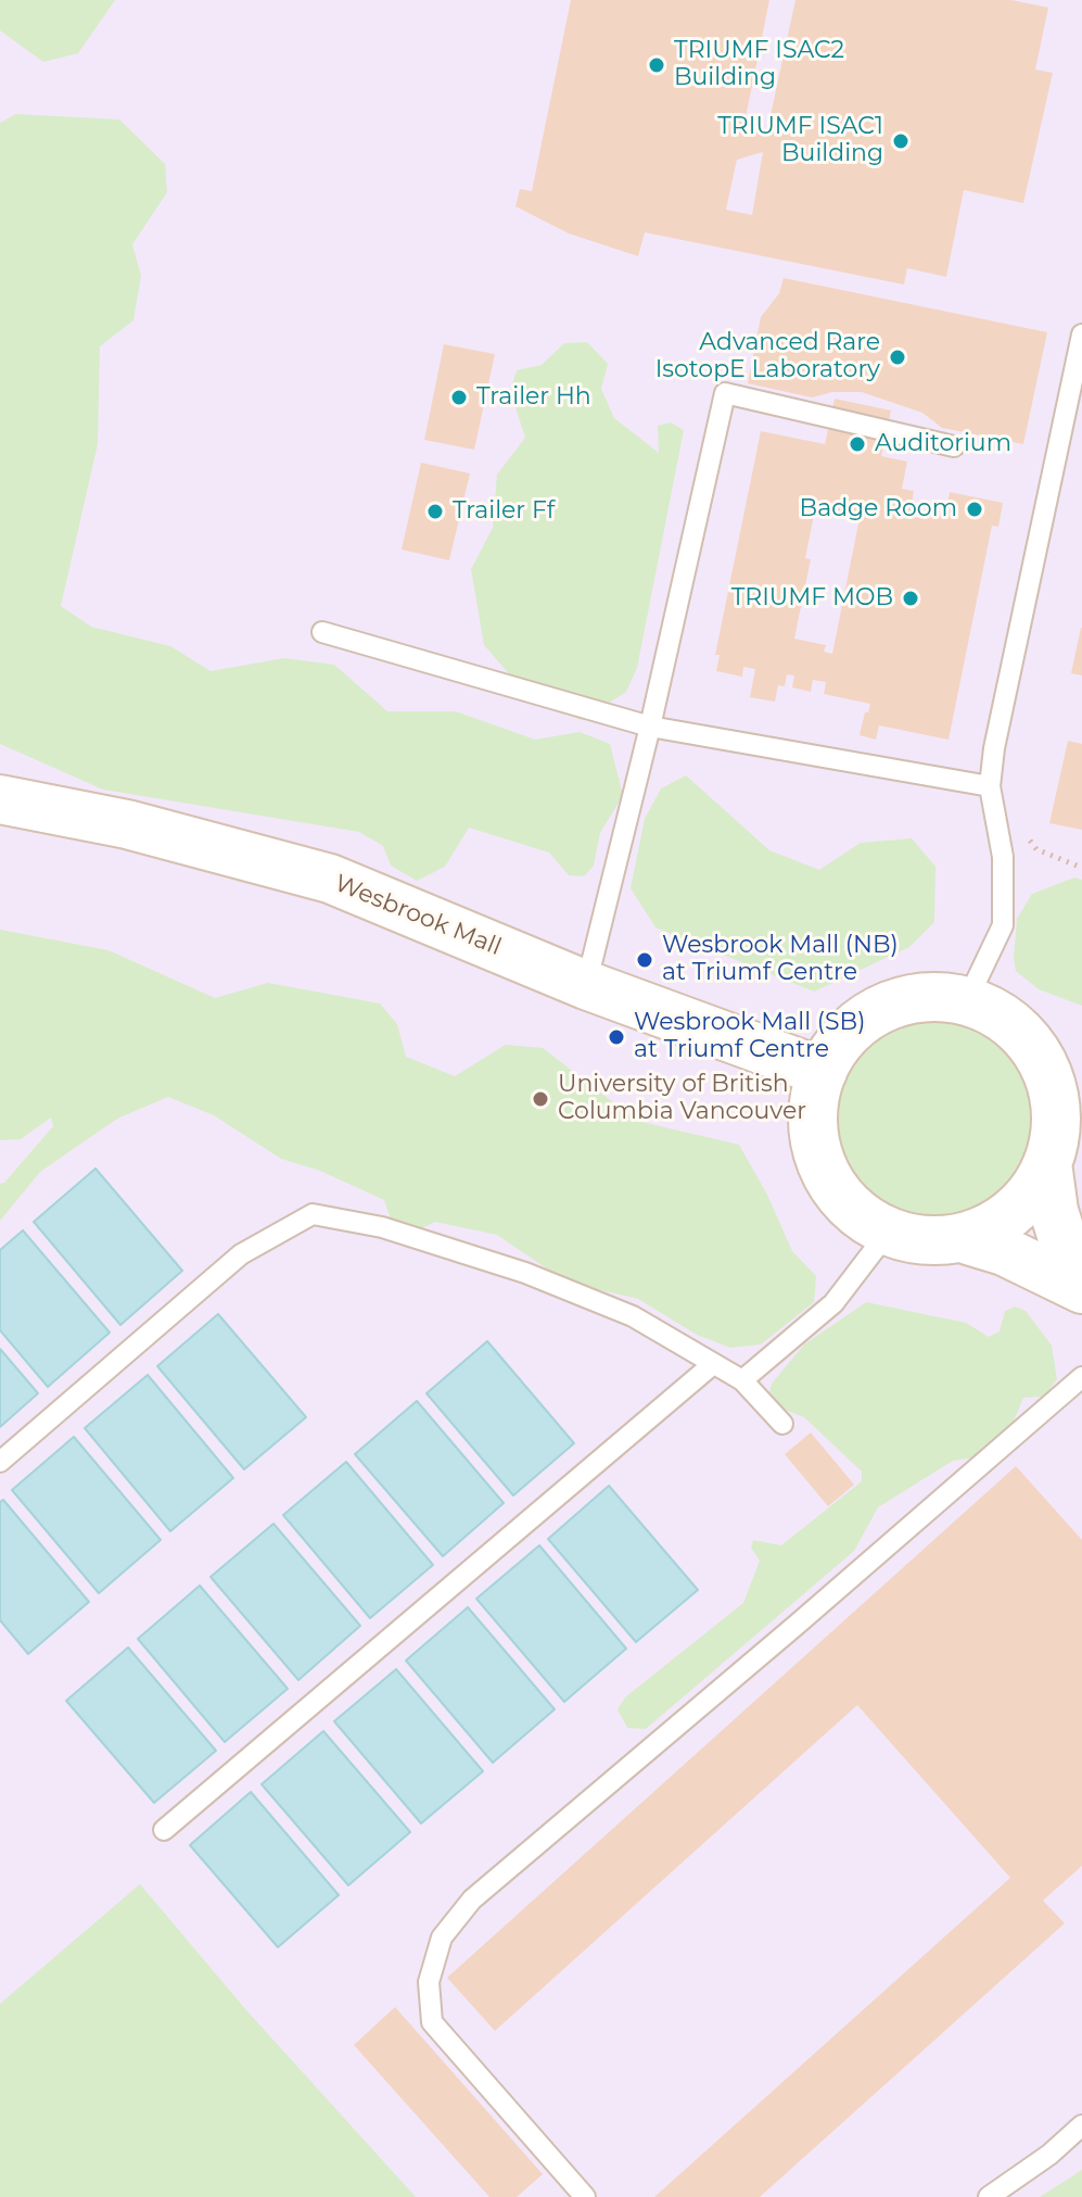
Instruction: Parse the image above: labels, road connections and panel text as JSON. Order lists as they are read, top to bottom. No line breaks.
{"streets":{"street":["Wesbrook Mall"]},"places":["TRIUMF ISAC2 Building","TRIUMF ISAC1 Building","Advanced Rare IsotopE Laboratory","Trailer Hh","Auditorium","Badge Room","Trailer Ff","TRIUMF MOB","Wesbrook Mall (NB) at Triumf Centre","Wesbrook Mall (SB) at Triumf Centre","University of British Columbia Vancouver"]}
